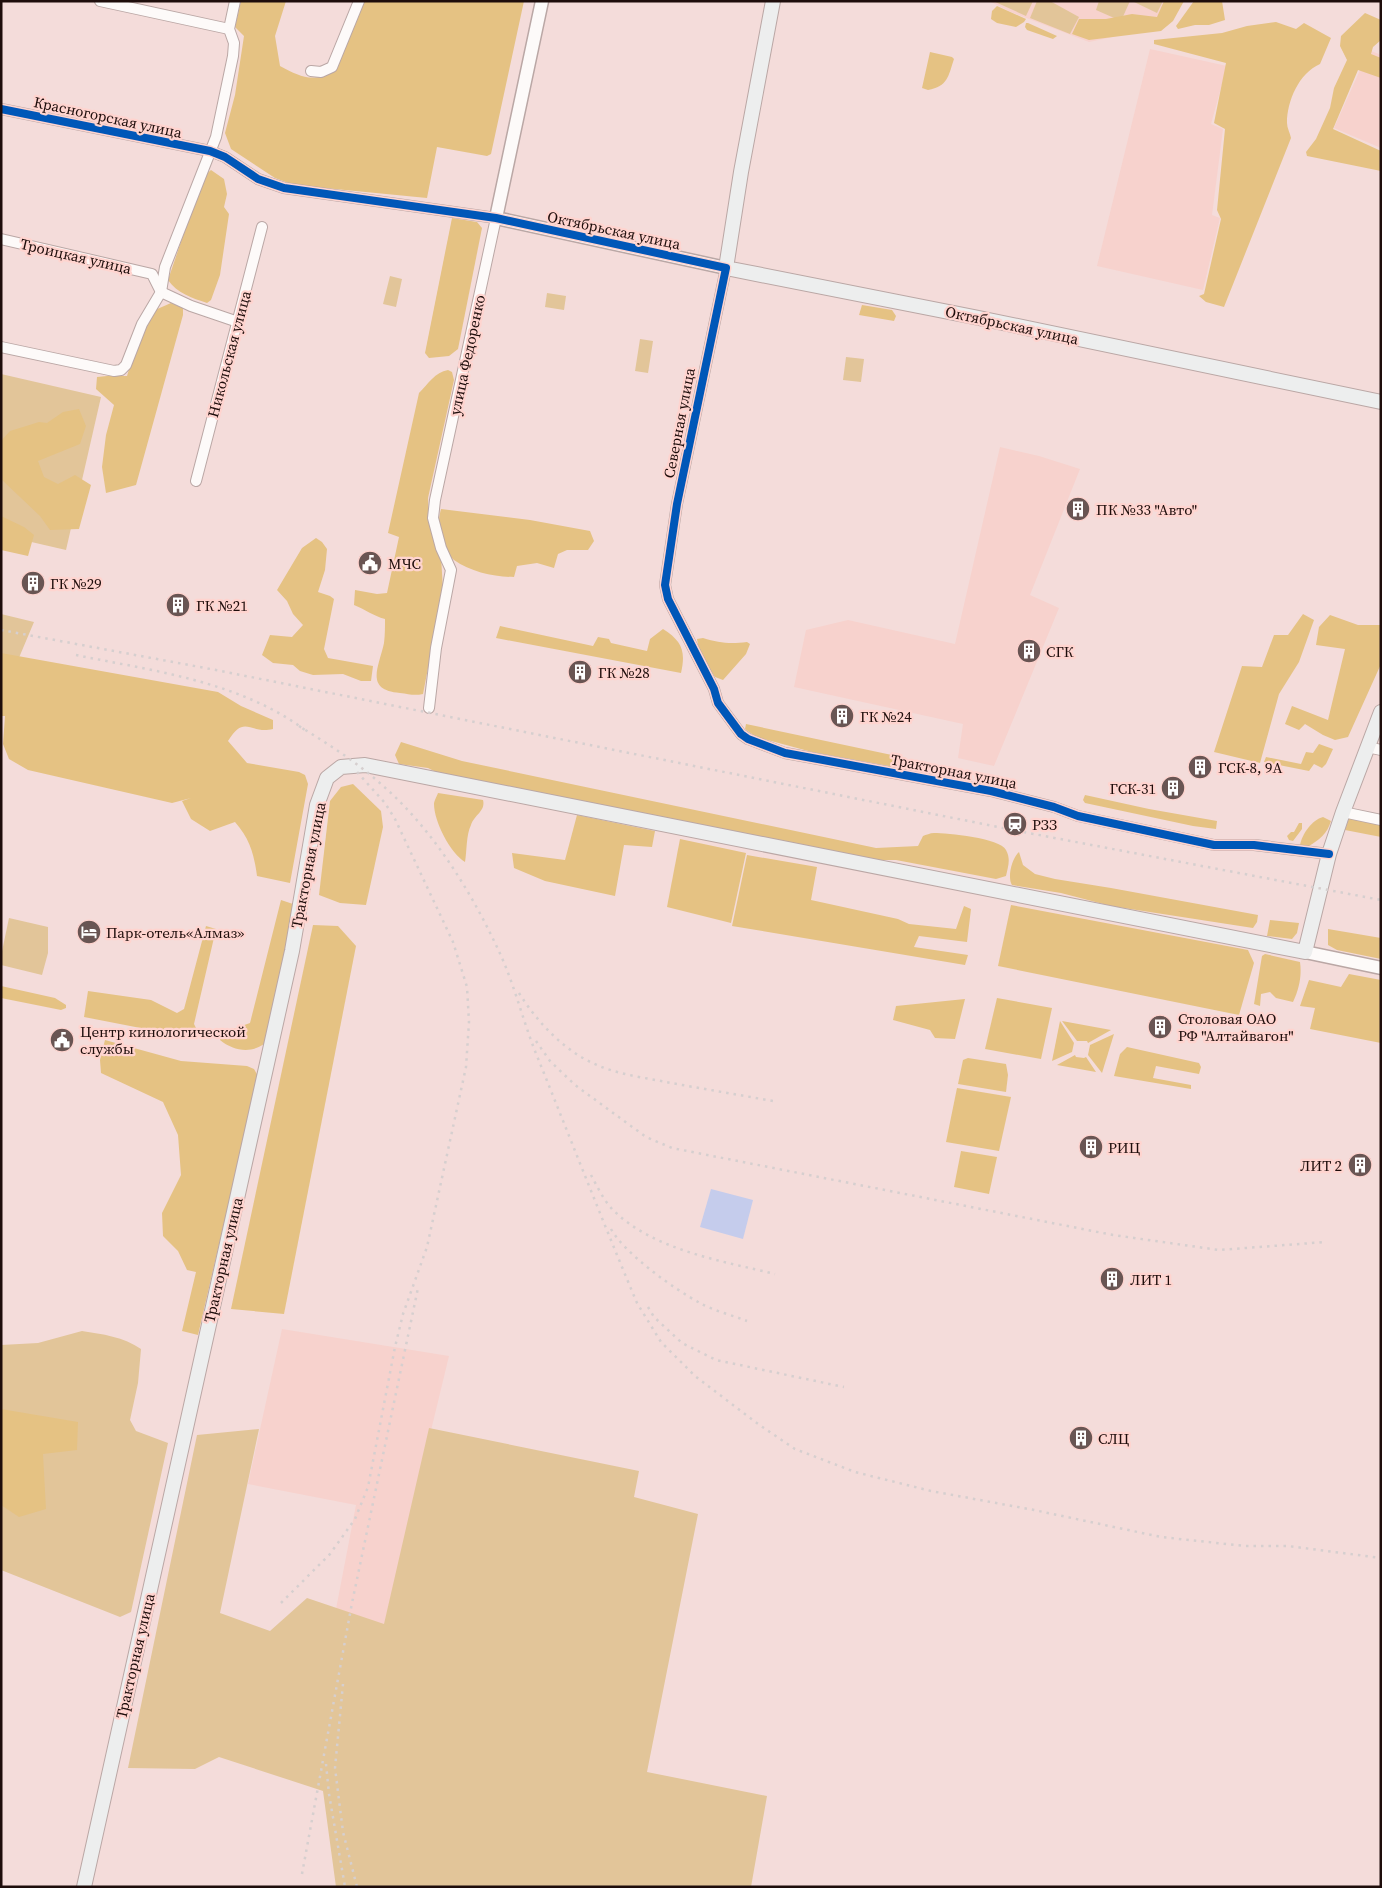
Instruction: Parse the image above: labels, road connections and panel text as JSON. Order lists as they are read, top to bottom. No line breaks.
{"streets":{"main road":["Октябрьская улица","Северная улица","Тракторная улица"],"street":["Красногорская улица","Троицкая улица","Никольская улица","улица Федоренко"]},"crossings":[["Красногорская улица","Октябрьская улица"],["Красногорская улица","улица Федоренко"],["Октябрьская улица","улица Федоренко"],["Октябрьская улица","Северная улица"],["Северная улица","Тракторная улица"]],"places":{"building":["ПК №33 \"Авто\"","ГК №29","ГК №21","СГК","ГК №28","ГК №24","ГСК-8, 9А","ГСК-31","Столовая ОАО РФ \"Алтайвагон\"","РИЦ","ЛИТ 2","ЛИТ 1","СЛЦ"],"public building":["МЧС","Центр кинологической службы"],"station":["РЗЗ"],"hotel":["Парк-отель«Алмаз»"]}}
